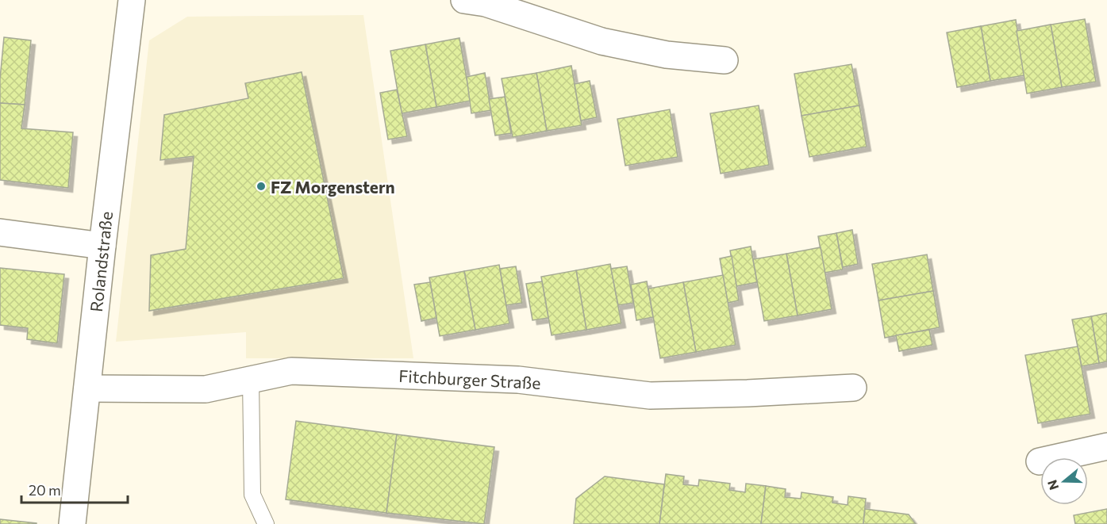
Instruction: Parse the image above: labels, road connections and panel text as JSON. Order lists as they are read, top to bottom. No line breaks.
{"streets":{"street":["Rolandstraße","Fitchburger Straße"]},"crossings":[["Rolandstraße","Fitchburger Straße"]],"places":["FZ Morgenstern"],"scale_bar":"20 m","north":"left"}
